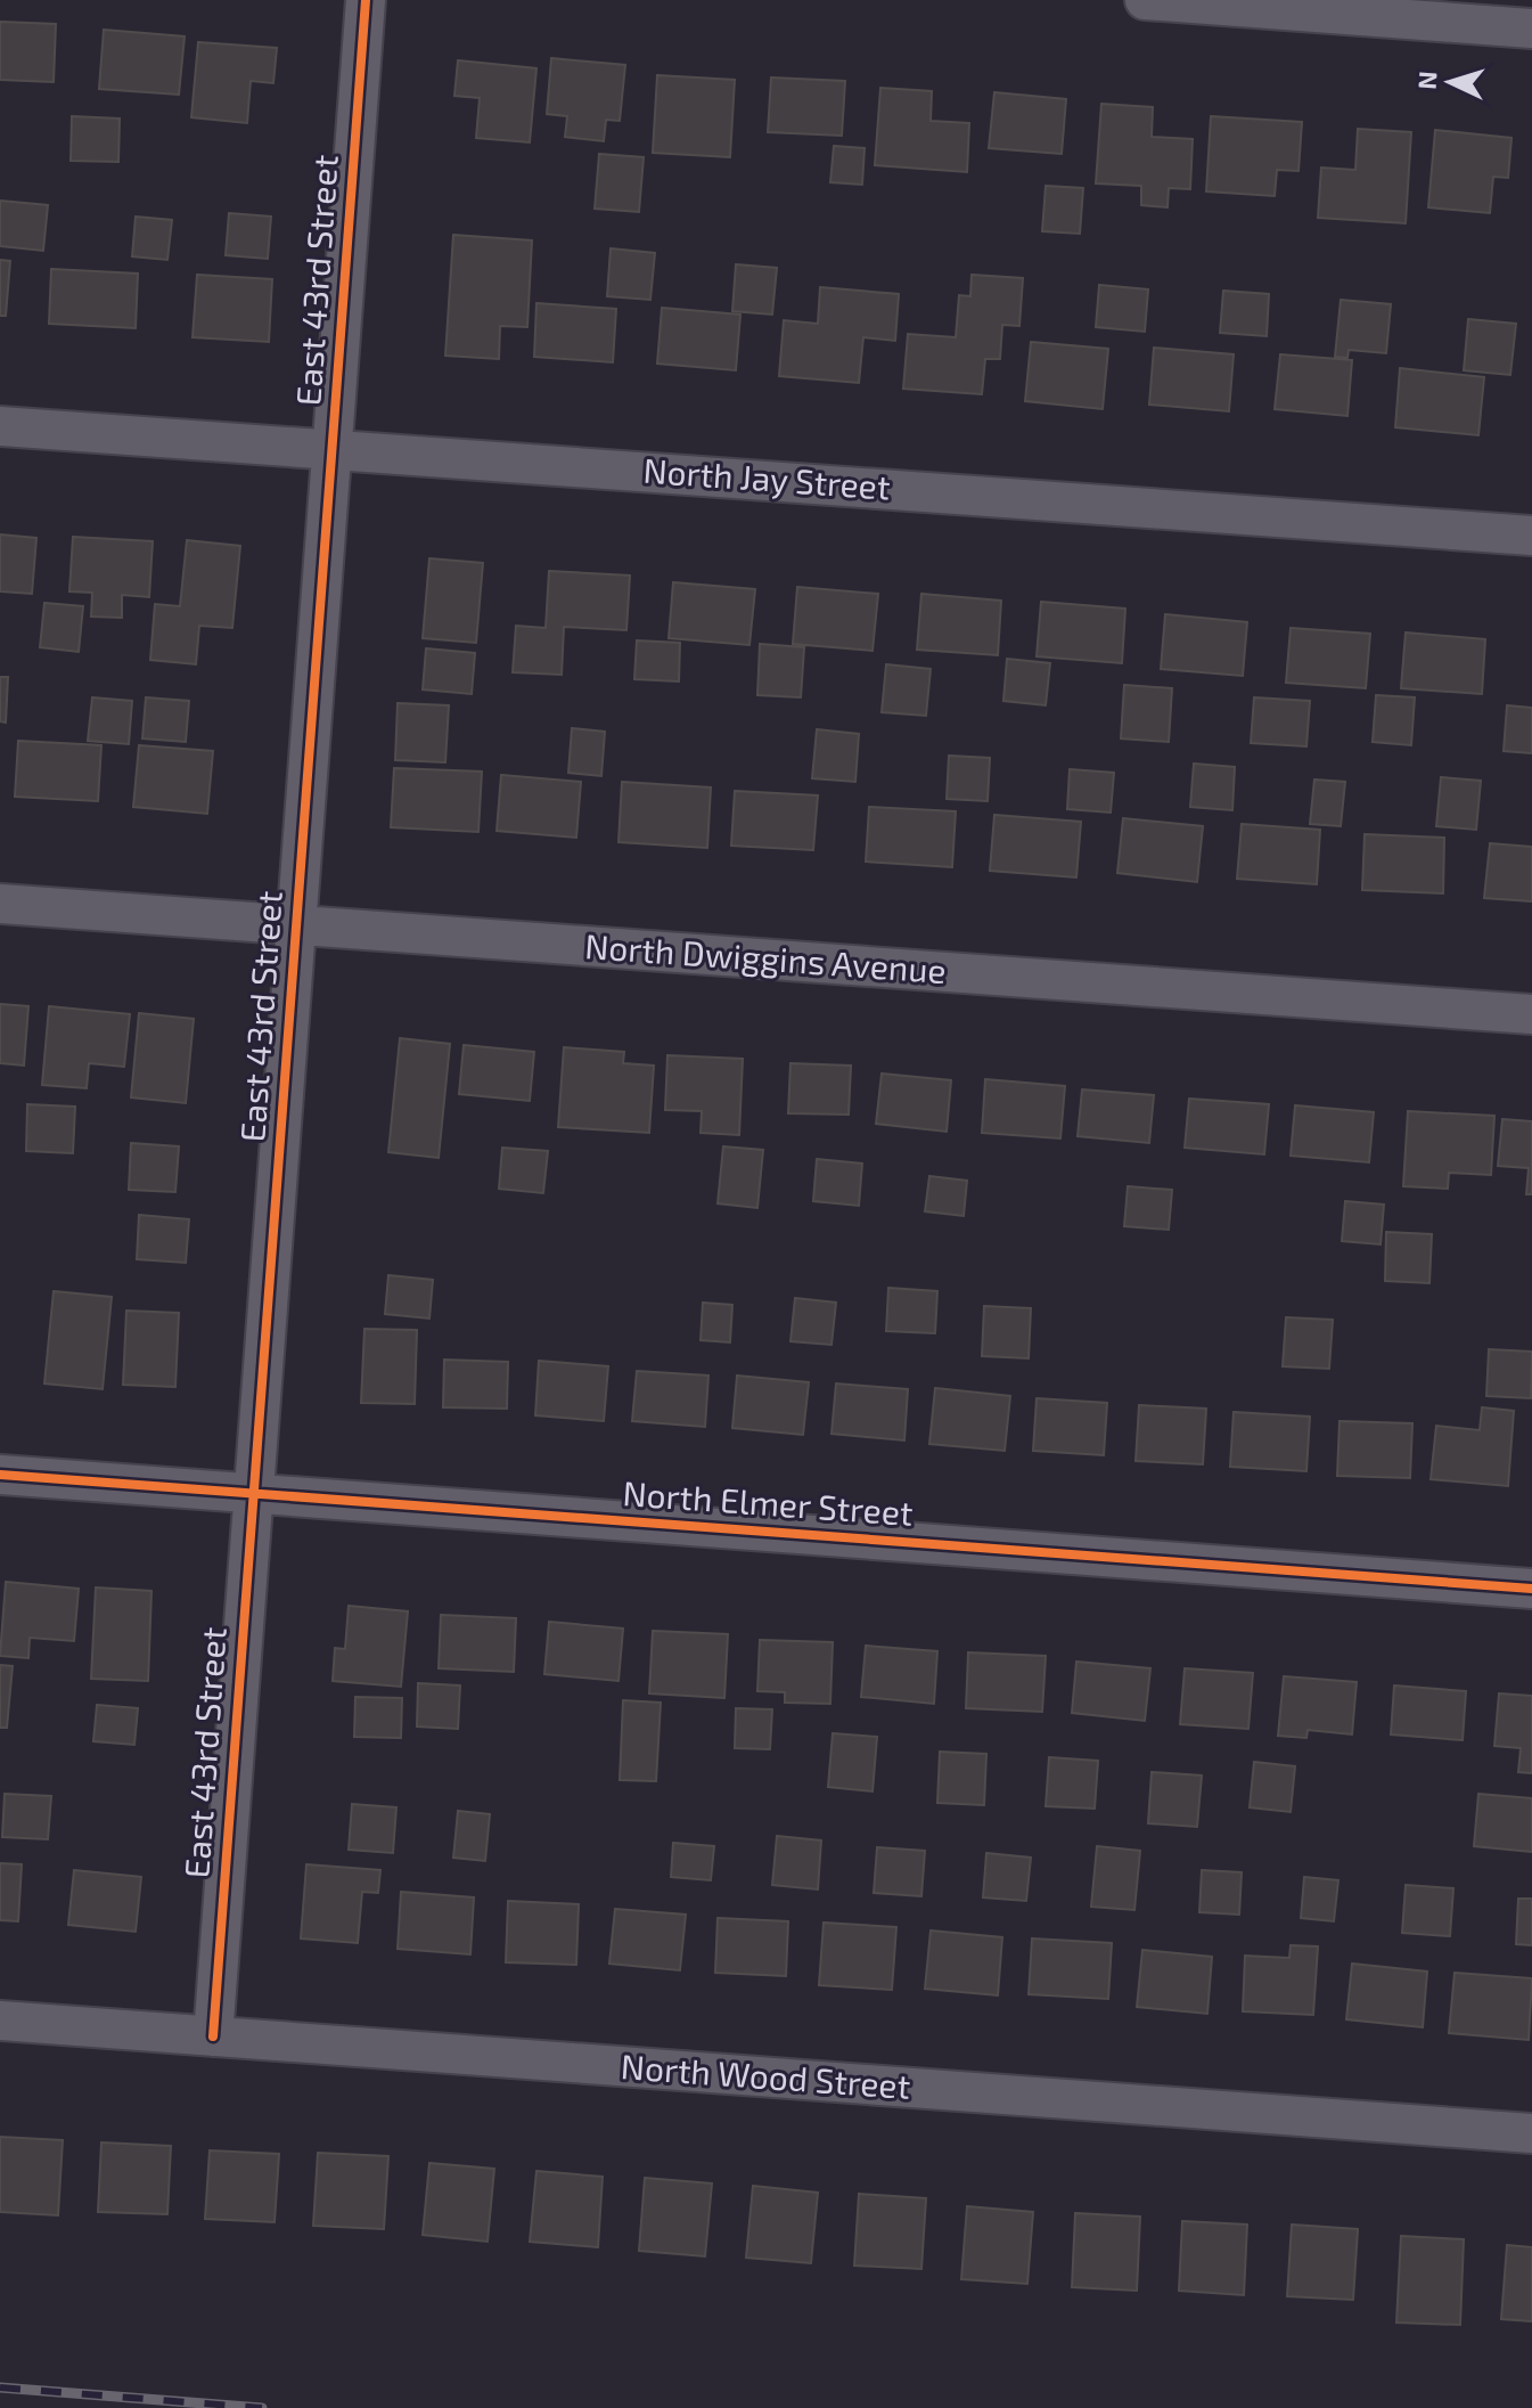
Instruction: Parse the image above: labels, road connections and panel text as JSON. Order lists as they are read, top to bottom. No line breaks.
{"streets":{"street":["East 43rd Street","North Jay Street","North Dwiggins Avenue","North Elmer Street","North Wood Street"]},"crossings":[["East 43rd Street","North Jay Street"],["East 43rd Street","North Dwiggins Avenue"],["East 43rd Street","North Elmer Street"],["East 43rd Street","North Wood Street"]],"north":"left"}
